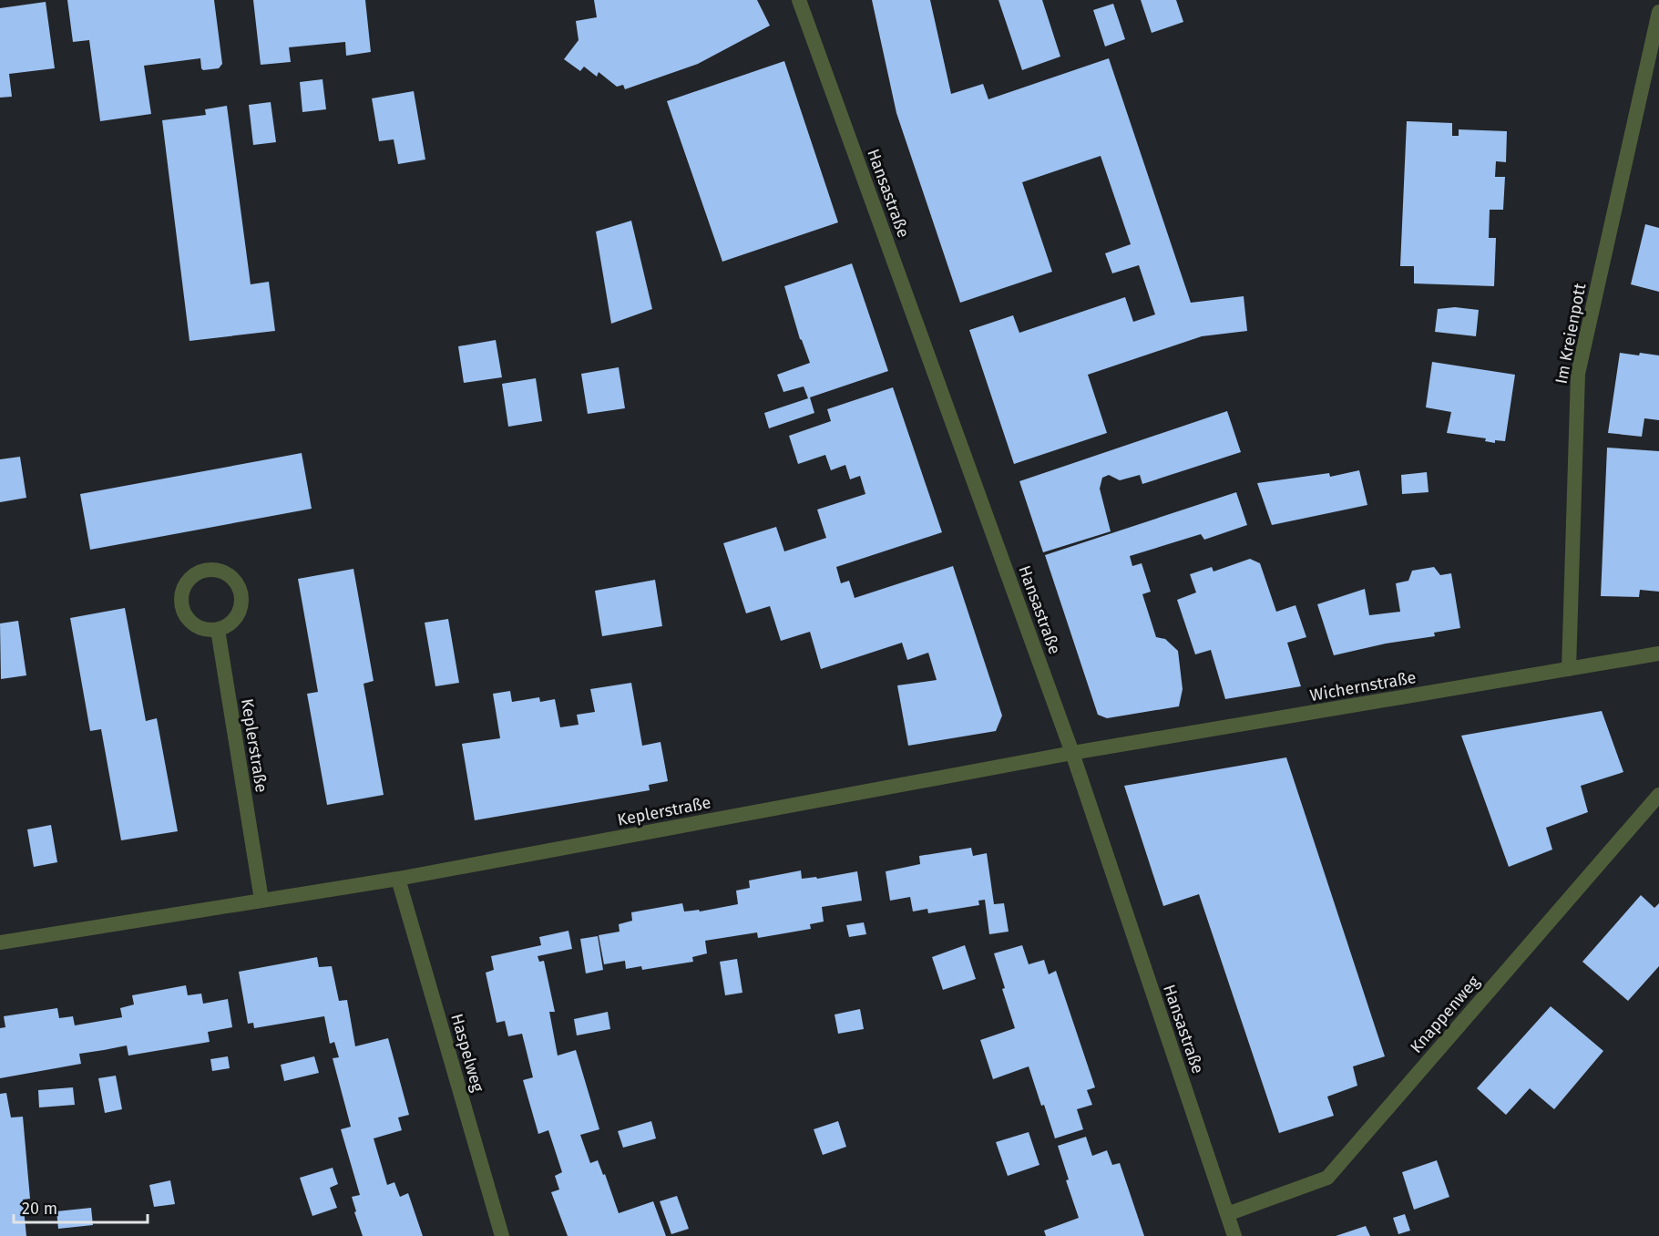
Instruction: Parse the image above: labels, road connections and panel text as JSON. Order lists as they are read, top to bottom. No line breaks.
{"streets":{"street":["Hansastraße","Im Kreienpott","Wichernstraße","Keplerstraße","Knappenweg","Haspelweg"]},"crossings":[["Hansastraße","Wichernstraße"],["Hansastraße","Keplerstraße"],["Hansastraße","Knappenweg"],["Im Kreienpott","Wichernstraße"],["Wichernstraße","Keplerstraße"],["Keplerstraße","Haspelweg"]],"scale_bar":"20 m"}
